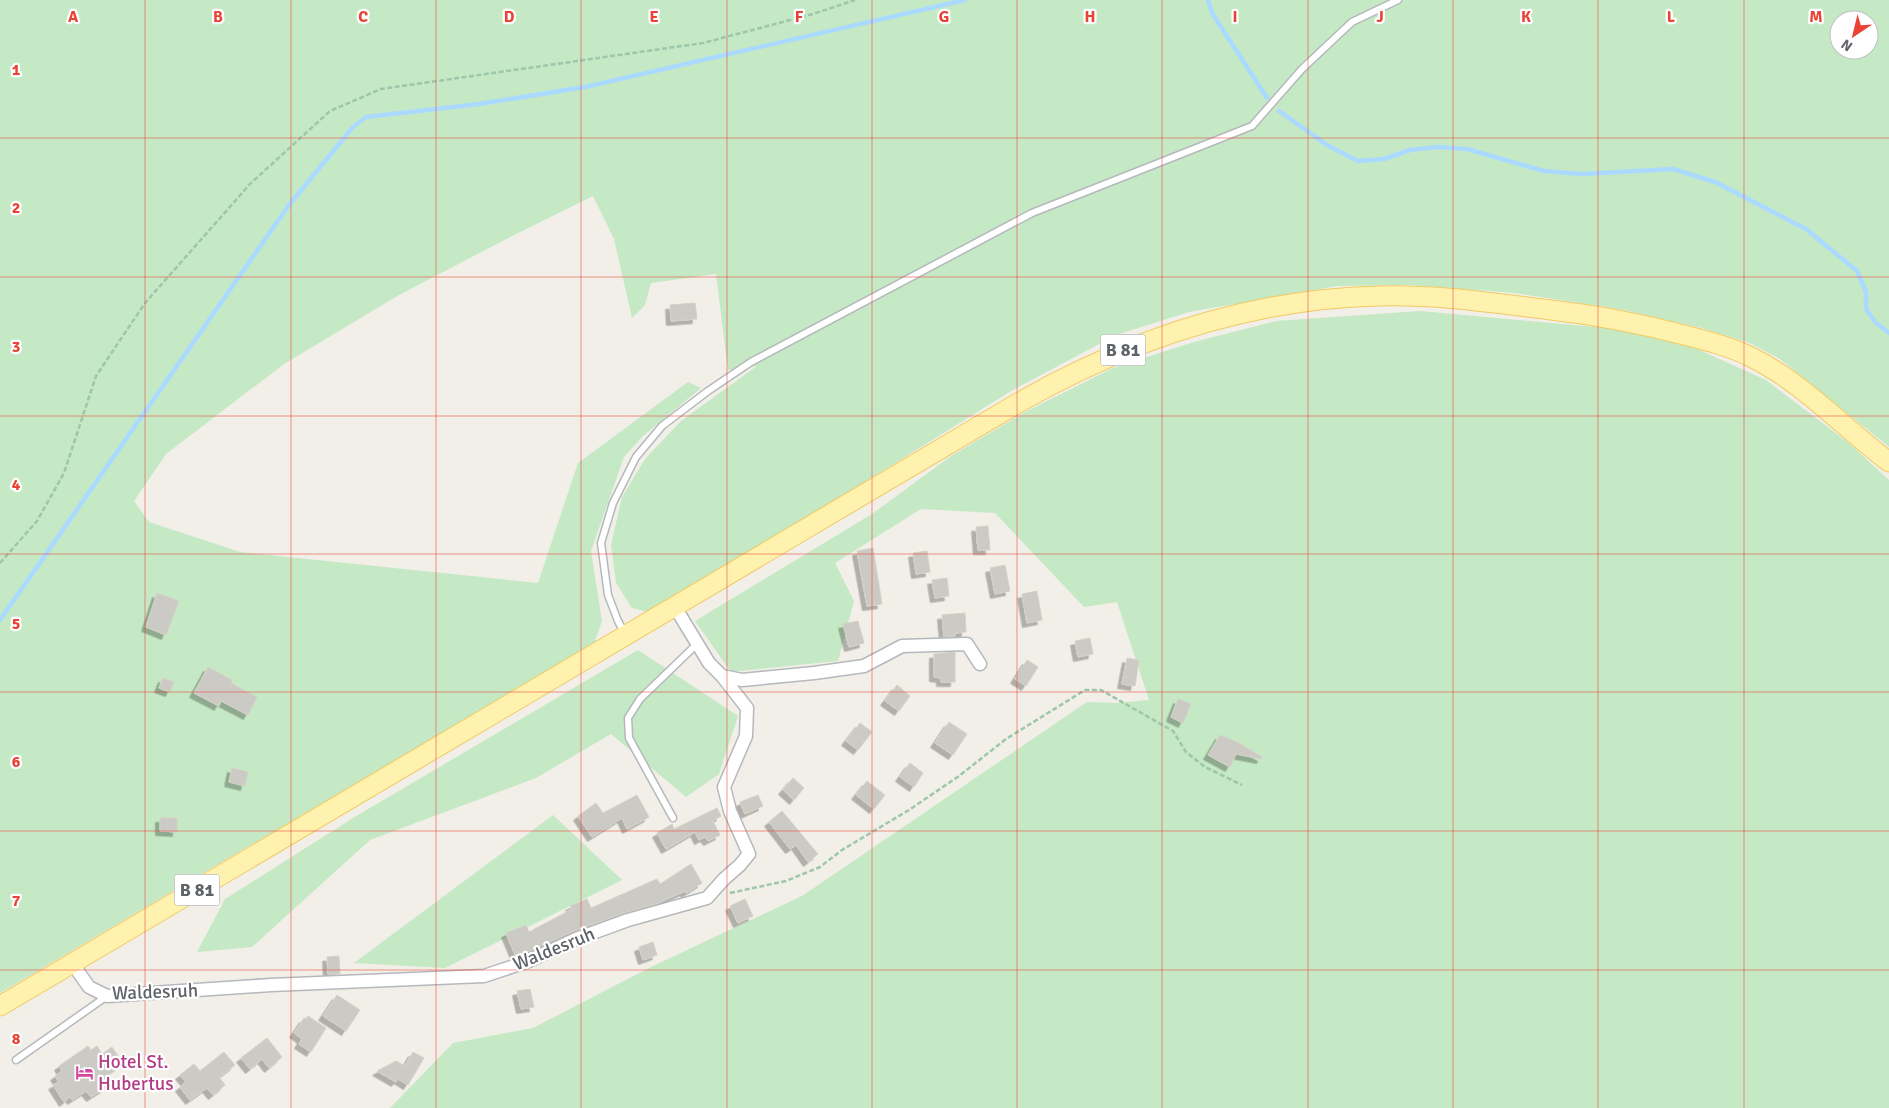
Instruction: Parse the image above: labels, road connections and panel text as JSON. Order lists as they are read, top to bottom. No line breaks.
{"streets":{"main road":["B 81"],"street":["Waldesruh"]},"crossings":[["B 81","Waldesruh"]],"places":{"hotel":["Hotel St. Hubertus"]},"north":"bottom left","grid":{"columns":["A","B","C","D","E","F","G","H","I","J","K","L","M"],"rows":["1","2","3","4","5","6","7","8"]}}
